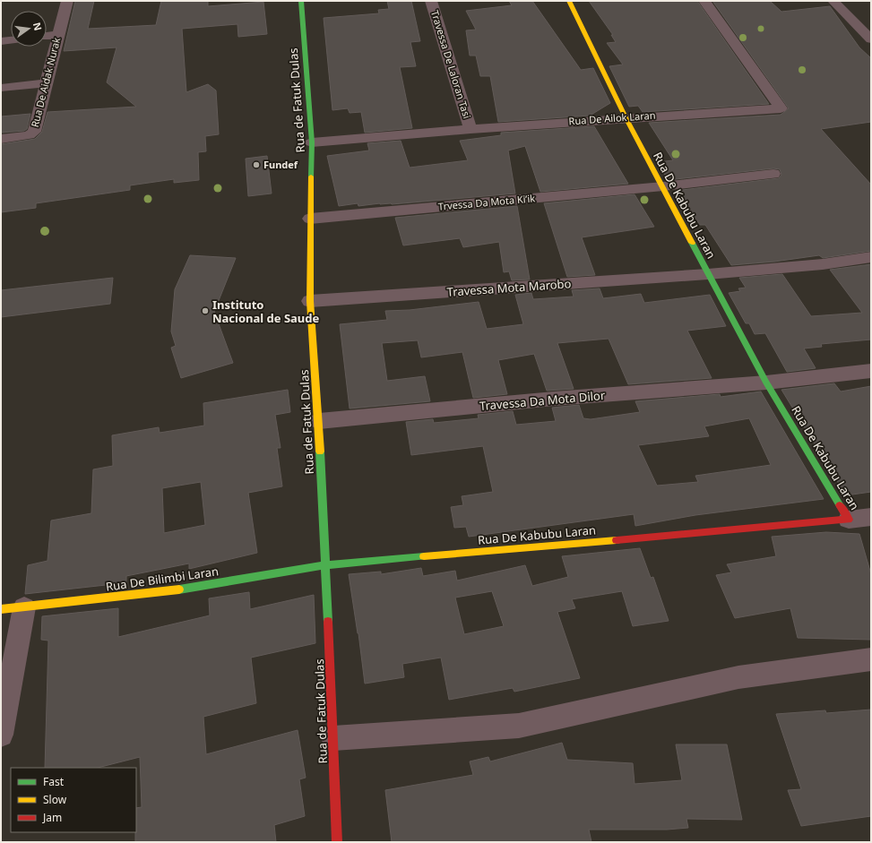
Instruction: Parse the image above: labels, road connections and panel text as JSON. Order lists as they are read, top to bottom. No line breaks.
{"streets":{"street":["Travessa De Laloran Tasi","Rua De Aidak Nurak","Rua de Fatuk Dulas","Rua De Ailok Laran","Trvessa Da Mota Ki’ik","Rua De Kabubu Laran","Travessa Mota Marobo","Travessa Da Mota Dilor","Rua De Bilimbi Laran"]},"crossings":[["Travessa De Laloran Tasi","Rua De Ailok Laran"],["Rua de Fatuk Dulas","Rua De Ailok Laran"],["Rua de Fatuk Dulas","Trvessa Da Mota Ki’ik"],["Rua de Fatuk Dulas","Rua De Kabubu Laran"],["Rua de Fatuk Dulas","Travessa Mota Marobo"],["Rua de Fatuk Dulas","Travessa Da Mota Dilor"],["Rua de Fatuk Dulas","Rua De Bilimbi Laran"],["Rua De Ailok Laran","Rua De Kabubu Laran"],["Trvessa Da Mota Ki’ik","Rua De Kabubu Laran"],["Rua De Kabubu Laran","Travessa Mota Marobo"],["Rua De Kabubu Laran","Travessa Da Mota Dilor"],["Rua De Kabubu Laran","Rua De Bilimbi Laran"]],"places":["Fundef","Instituto Nacional de Saude"],"legend":["Fast","Slow","Jam"],"north":"right"}
